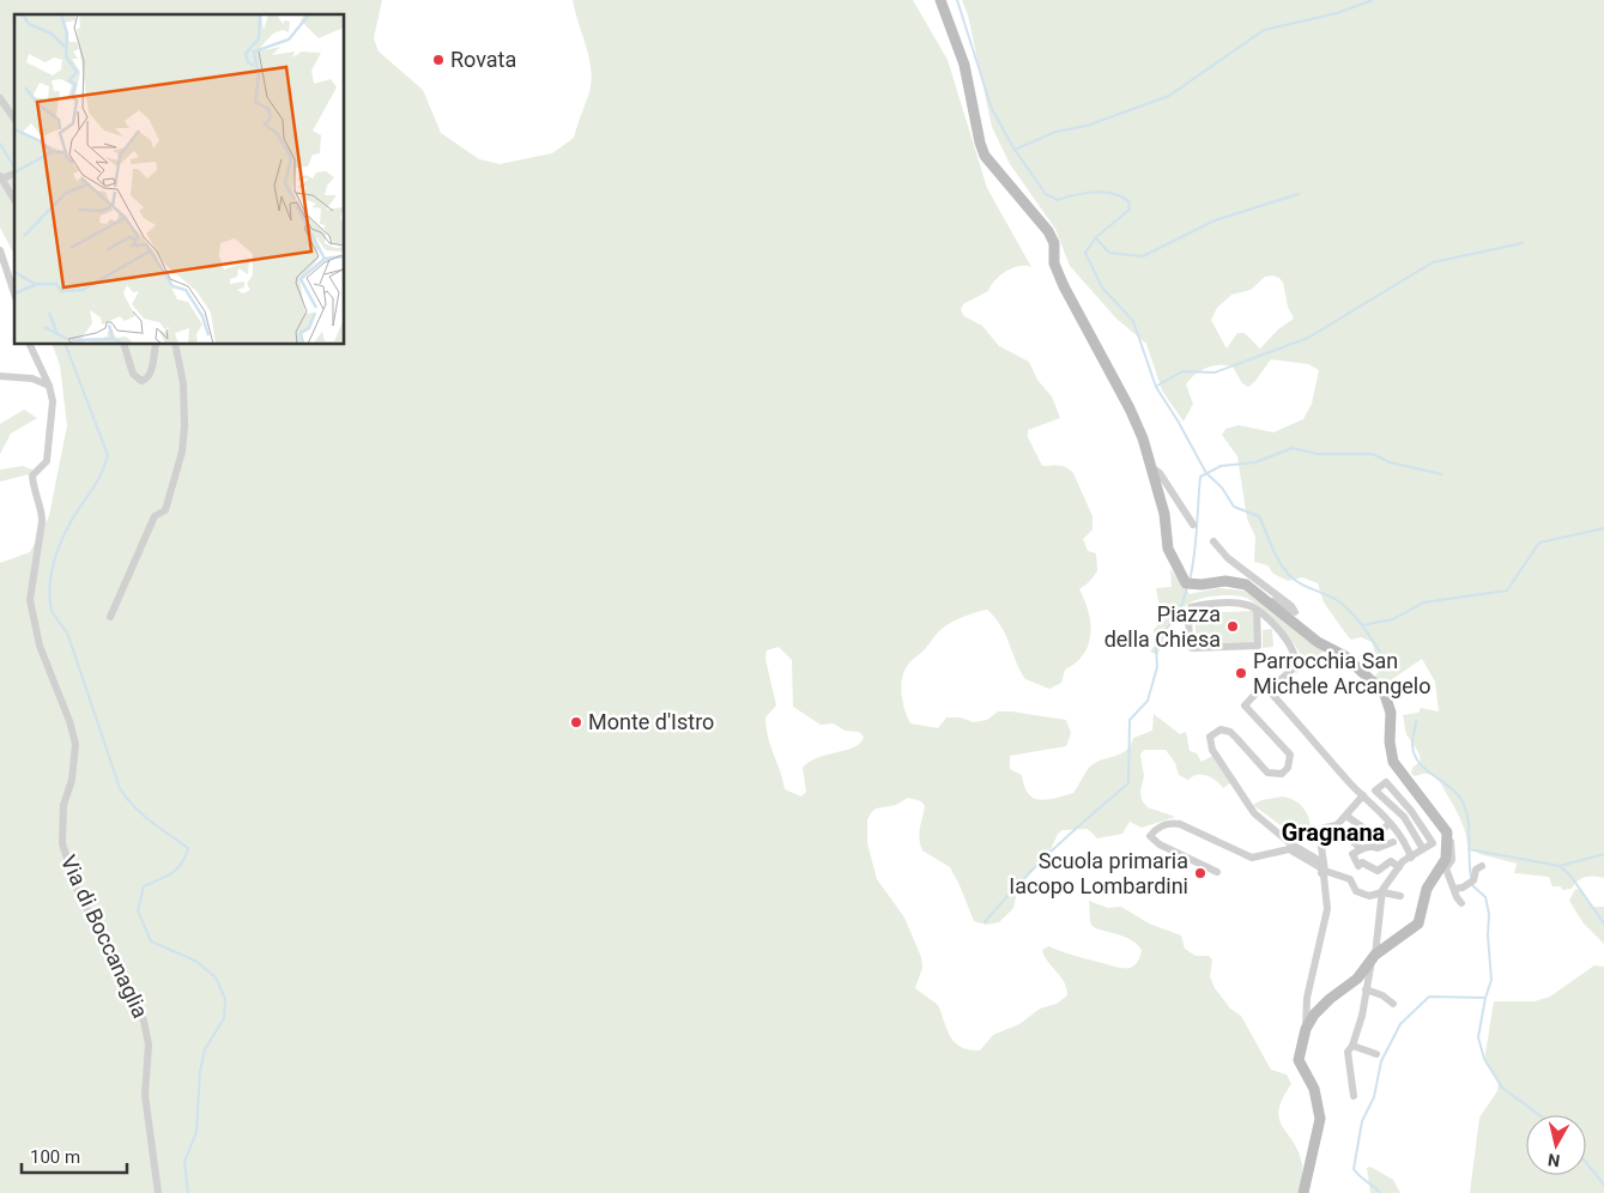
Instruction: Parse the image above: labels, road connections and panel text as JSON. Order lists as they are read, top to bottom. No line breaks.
{"streets":{"street":["Via di Boccanaglia"]},"districts":["Gragnana"],"places":["Rovata","Piazza della Chiesa","Parrocchia San Michele Arcangelo","Monte d'Istro","Scuola primaria Iacopo Lombardini"],"scale_bar":"100 m","north":"bottom"}
